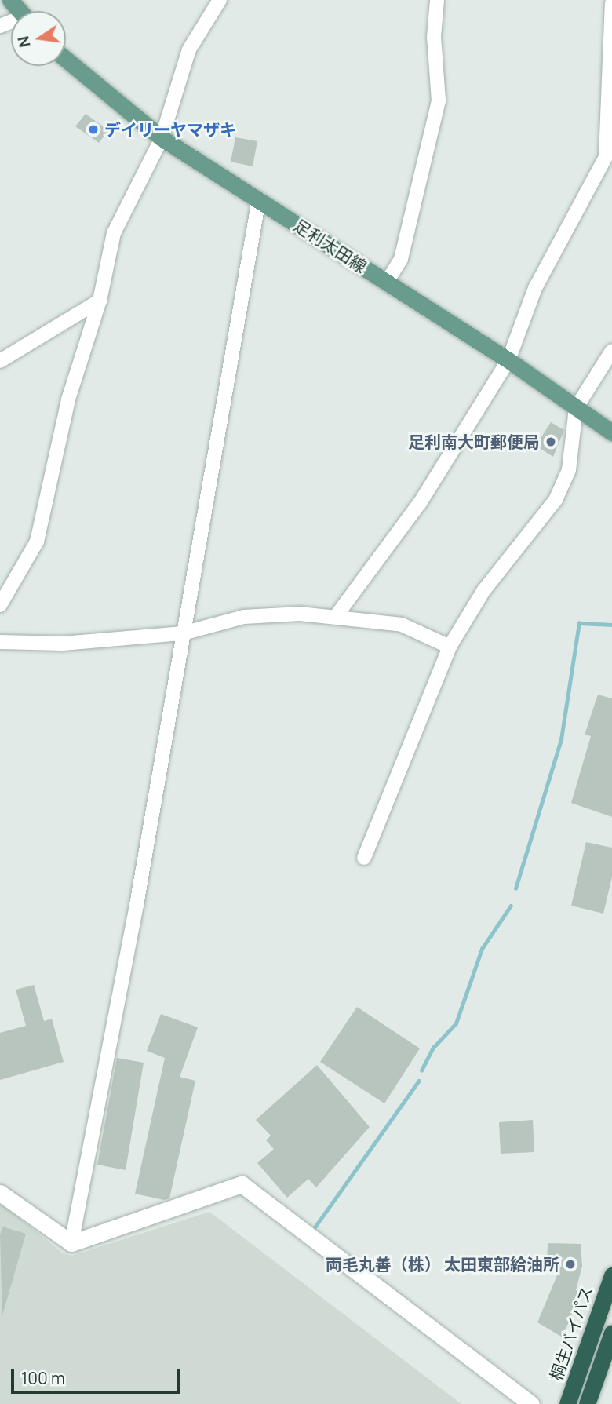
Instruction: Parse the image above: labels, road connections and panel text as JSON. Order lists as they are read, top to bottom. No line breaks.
{"streets":{"highway":["桐生バイパス"],"main road":["足利太田線"]},"places":["デイリーヤマザキ","足利南大町郵便局","両毛丸善（株） 太田東部給油所"],"scale_bar":"100 m","north":"left"}
